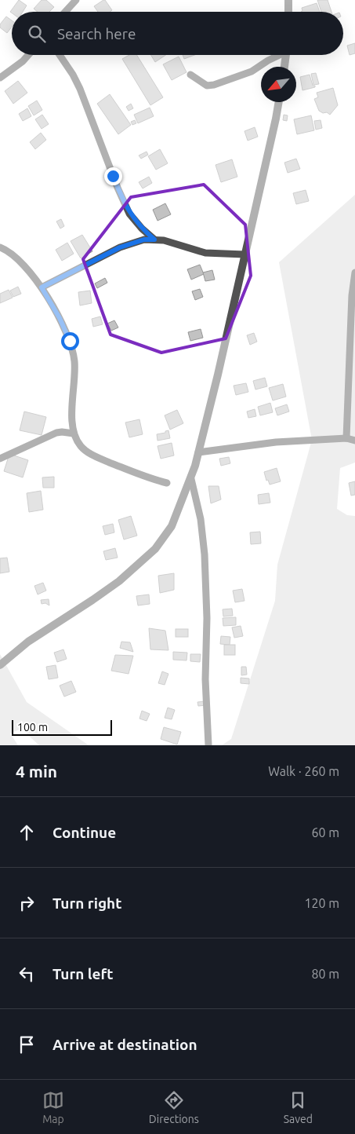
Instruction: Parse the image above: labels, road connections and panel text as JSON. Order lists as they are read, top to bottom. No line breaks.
{"scale_bar":"100 m","north":"bottom left","page":{"search":"Search here","scale":"100 m","heading":["4 min","Walk · 260 m"],"list":[["Continue","60 m"],["Turn right","120 m"],["Turn left","80 m"],"Arrive at destination"],"nav":["Map","Directions","Saved"]}}
